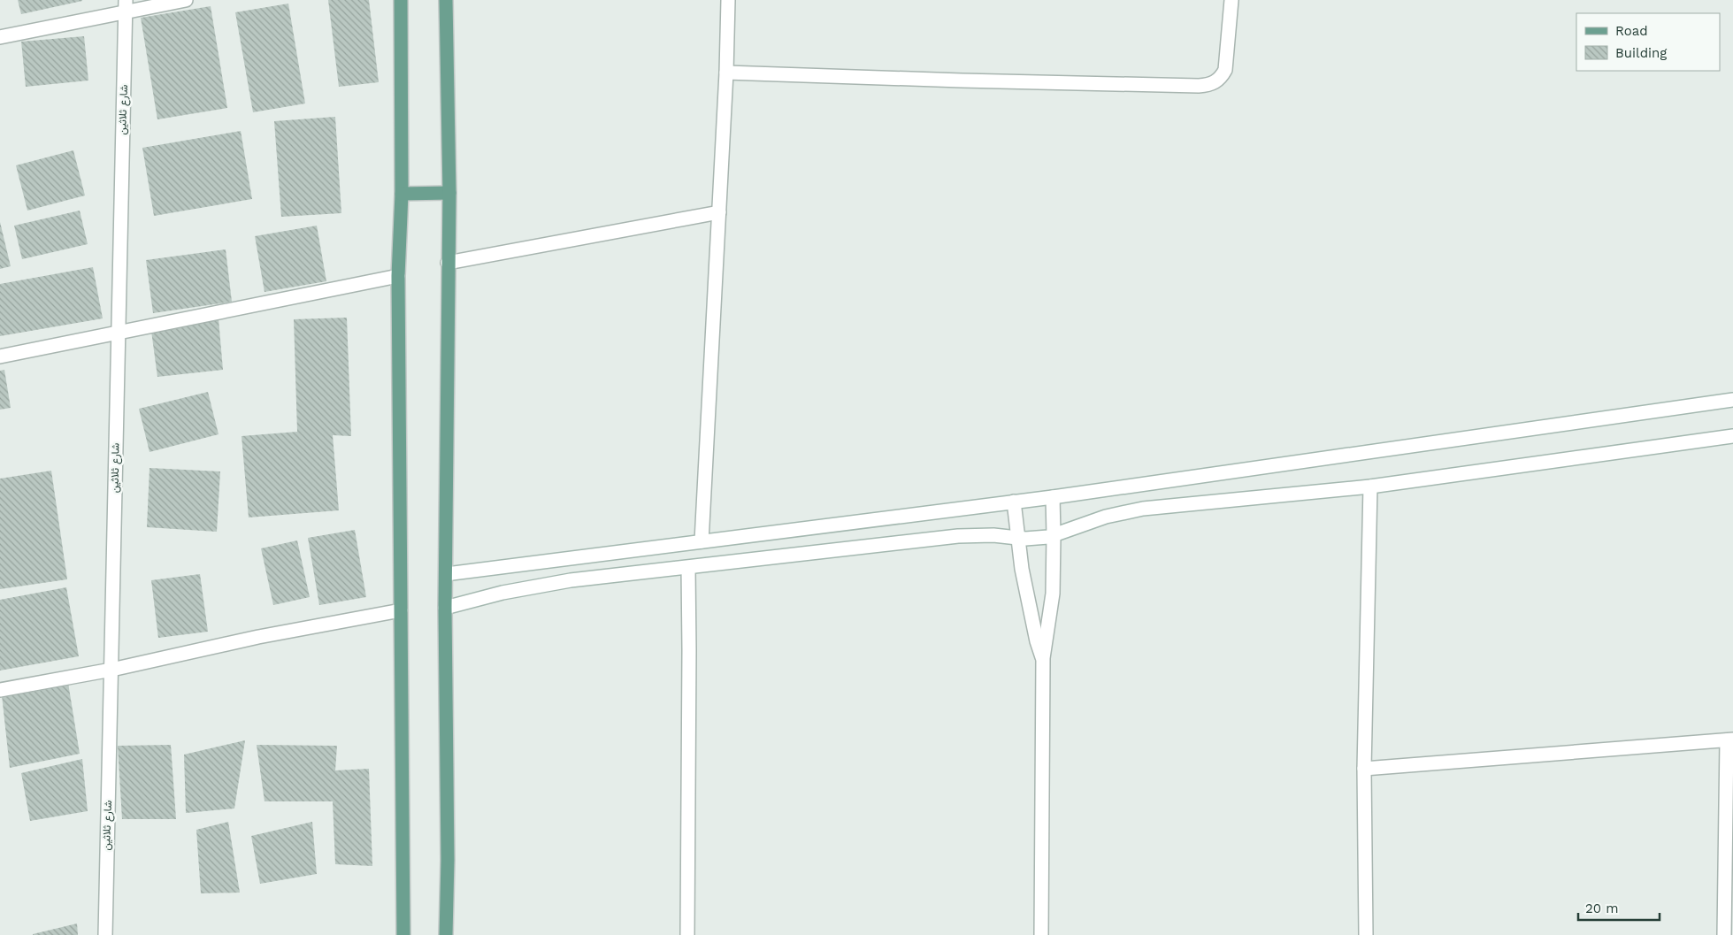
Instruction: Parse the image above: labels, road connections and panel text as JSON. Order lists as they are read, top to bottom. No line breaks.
{"streets":{"street":["شارع ثلاثين"]},"legend":["Road","Building"],"scale_bar":"20 m"}
